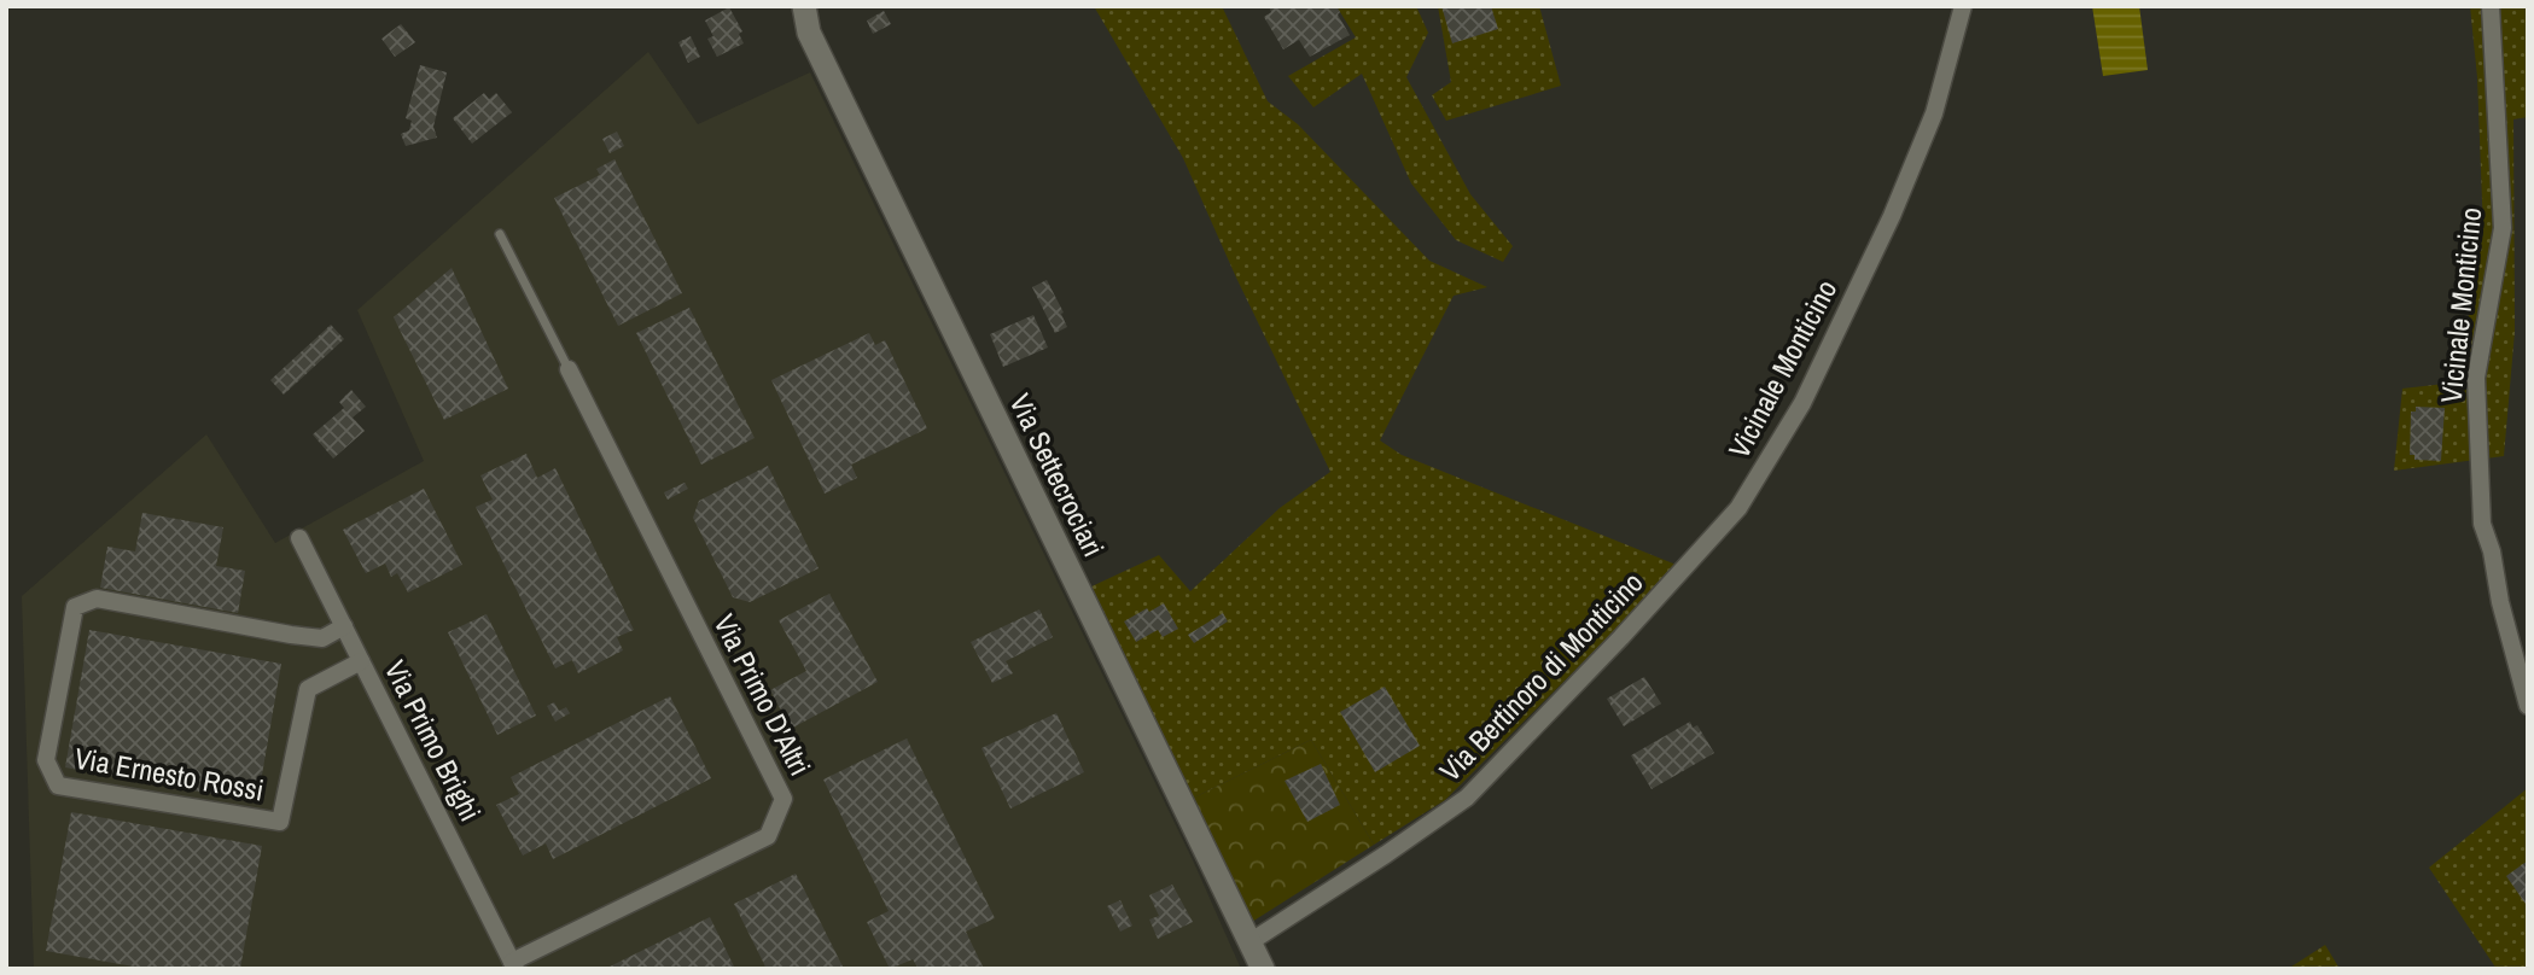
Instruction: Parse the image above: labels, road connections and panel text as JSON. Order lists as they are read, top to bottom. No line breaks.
{"streets":{"main road":["Via Settecrociari"],"street":["Vicinale Monticino","Via Bertinoro di Monticino","Via Primo D'Altri","Via Primo Brighi","Via Ernesto Rossi"]},"crossings":[["Vicinale Monticino","Via Bertinoro di Monticino"],["Via Settecrociari","Via Bertinoro di Monticino"],["Via Primo D'Altri","Via Primo Brighi"],["Via Primo Brighi","Via Ernesto Rossi"]]}
